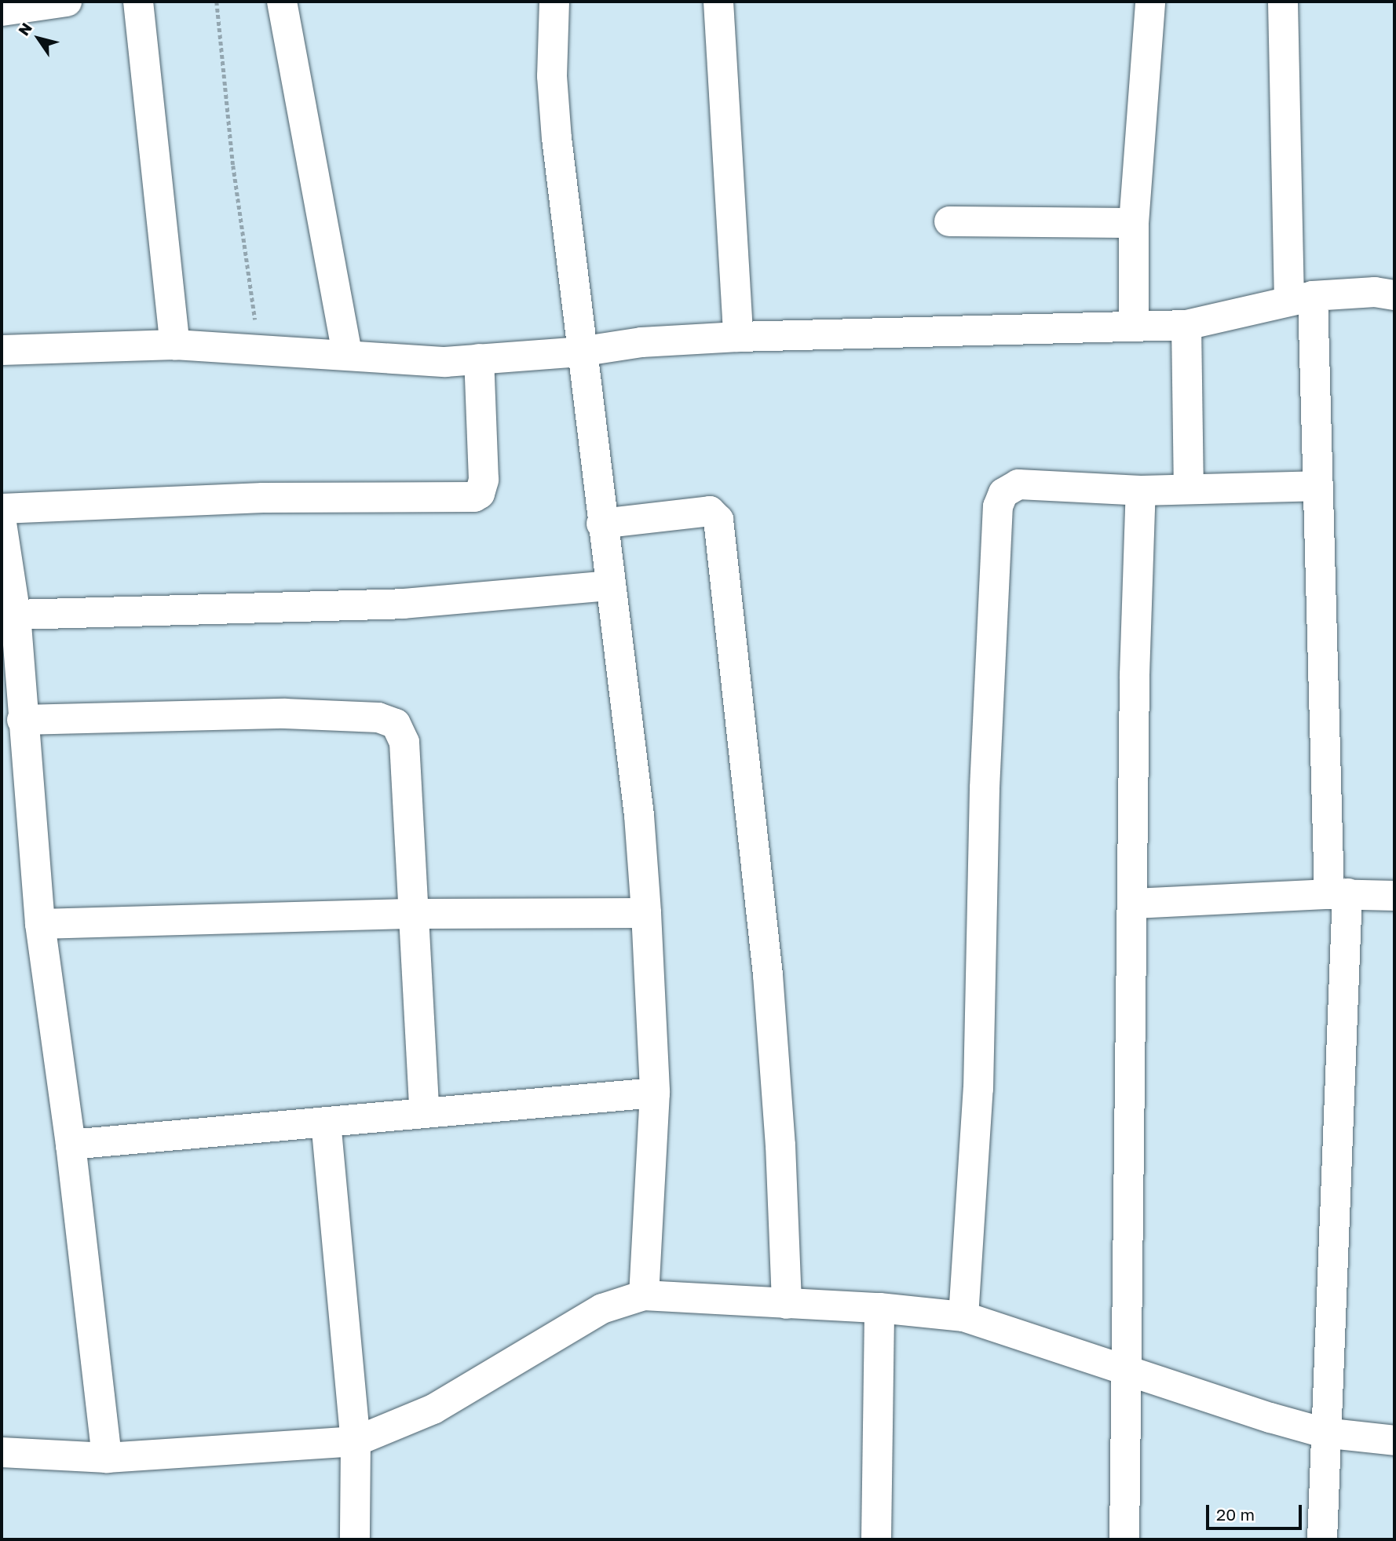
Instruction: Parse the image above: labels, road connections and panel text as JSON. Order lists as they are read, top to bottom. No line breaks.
{"scale_bar":"20 m","north":"top left"}
